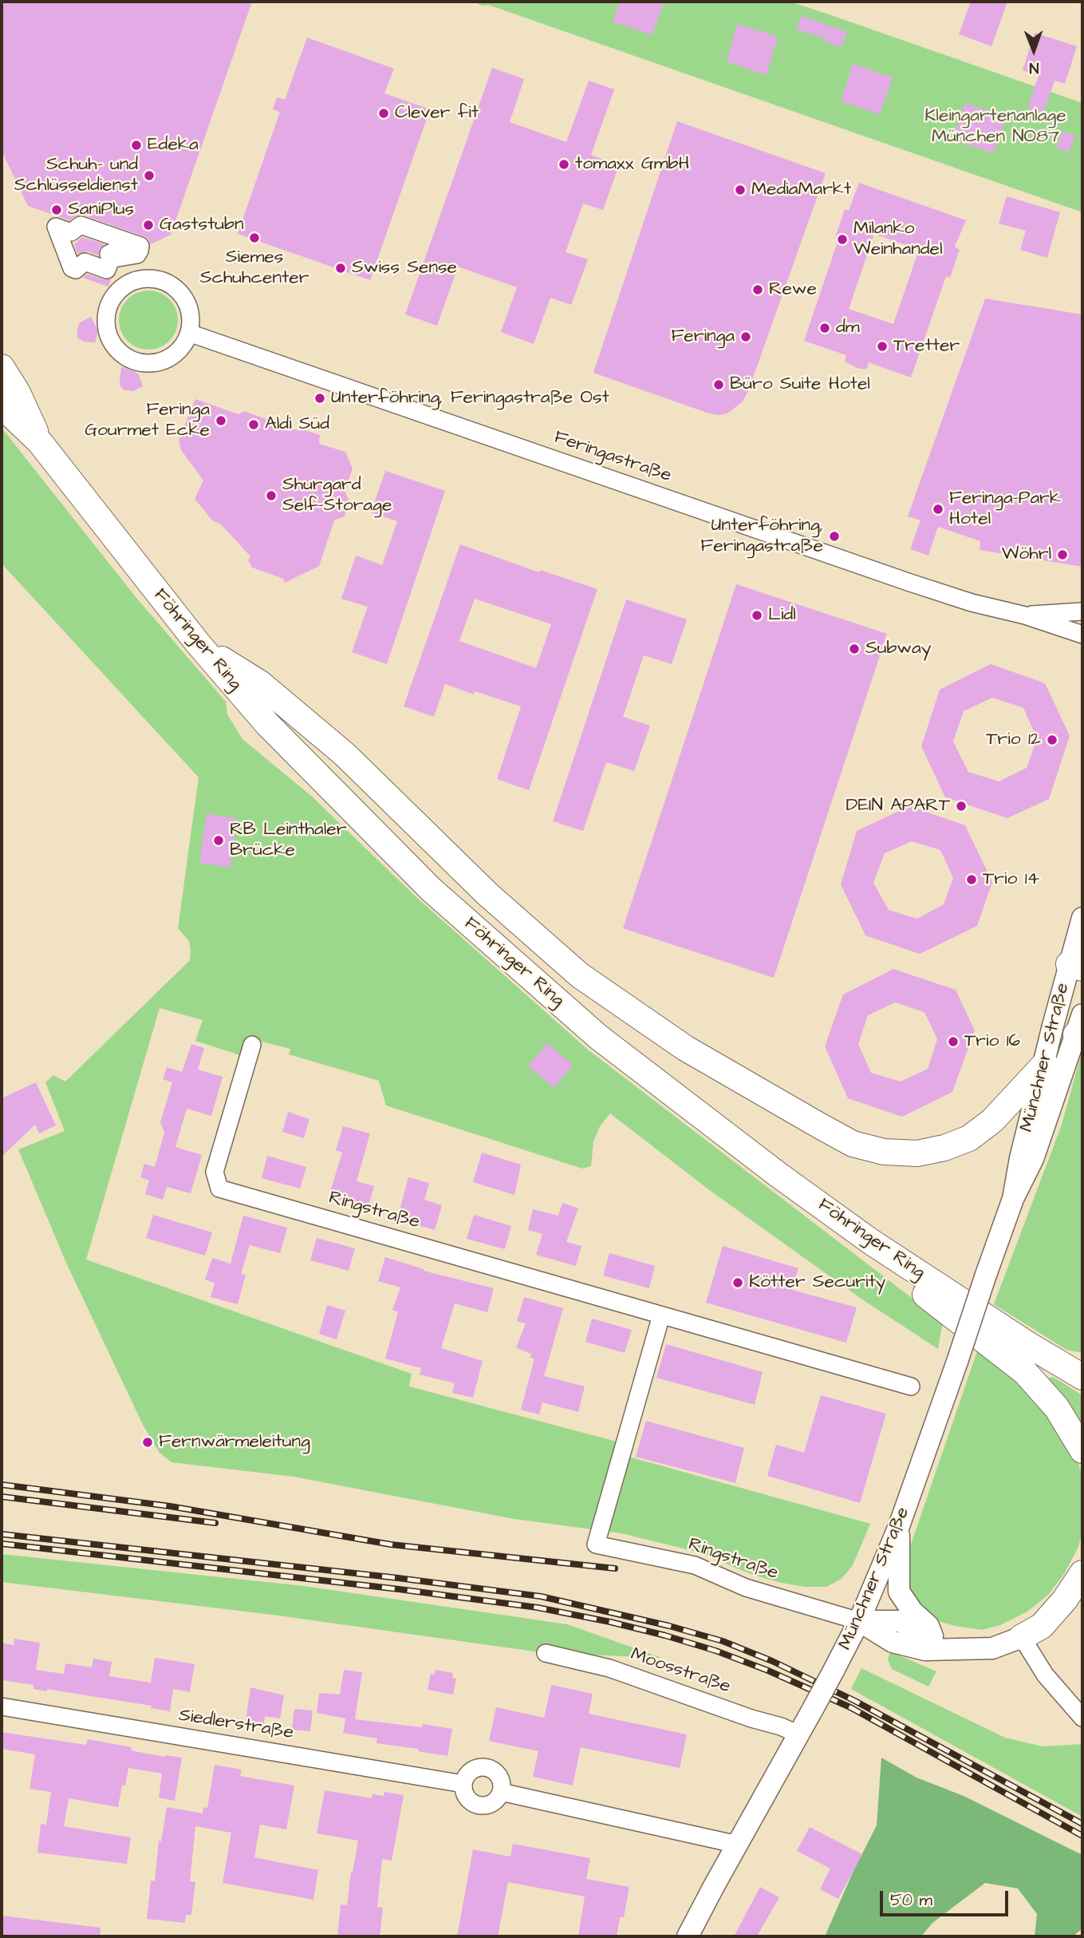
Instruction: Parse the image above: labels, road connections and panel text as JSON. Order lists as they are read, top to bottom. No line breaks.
{"streets":{"highway":["Föhringer Ring"],"main road":["Münchner Straße"],"street":["Feringastraße","Ringstraße","Moosstraße","Siedlerstraße"]},"crossings":[["Münchner Straße","Ringstraße"],["Münchner Straße","Moosstraße"]],"parks":["Kleingartenanlage München NO87"],"places":["Clever fit","Edeka","tomaxx GmbH","Schuh- und Schlüsseldienst","MediaMarkt","SaniPlus","Gaststubn","Siemes Schuhcenter","Milanko Weinhandel","Swiss Sense","Rewe","dm","Feringa","Tretter","Büro Suite Hotel","Unterföhring, Feringastraße Ost","Feringa Gourmet Ecke","Aldi Süd","Shurgard Self-Storage","Feringa-Park Hotel","Unterföhring, Feringastraße","Wöhrl","Lidl","Subway","Trio 12","DEIN APART","RB Leinthaler Brücke","Trio 14","Trio 16","Kötter Security","Fernwärmeleitung"],"scale_bar":"50 m","north":"bottom"}
